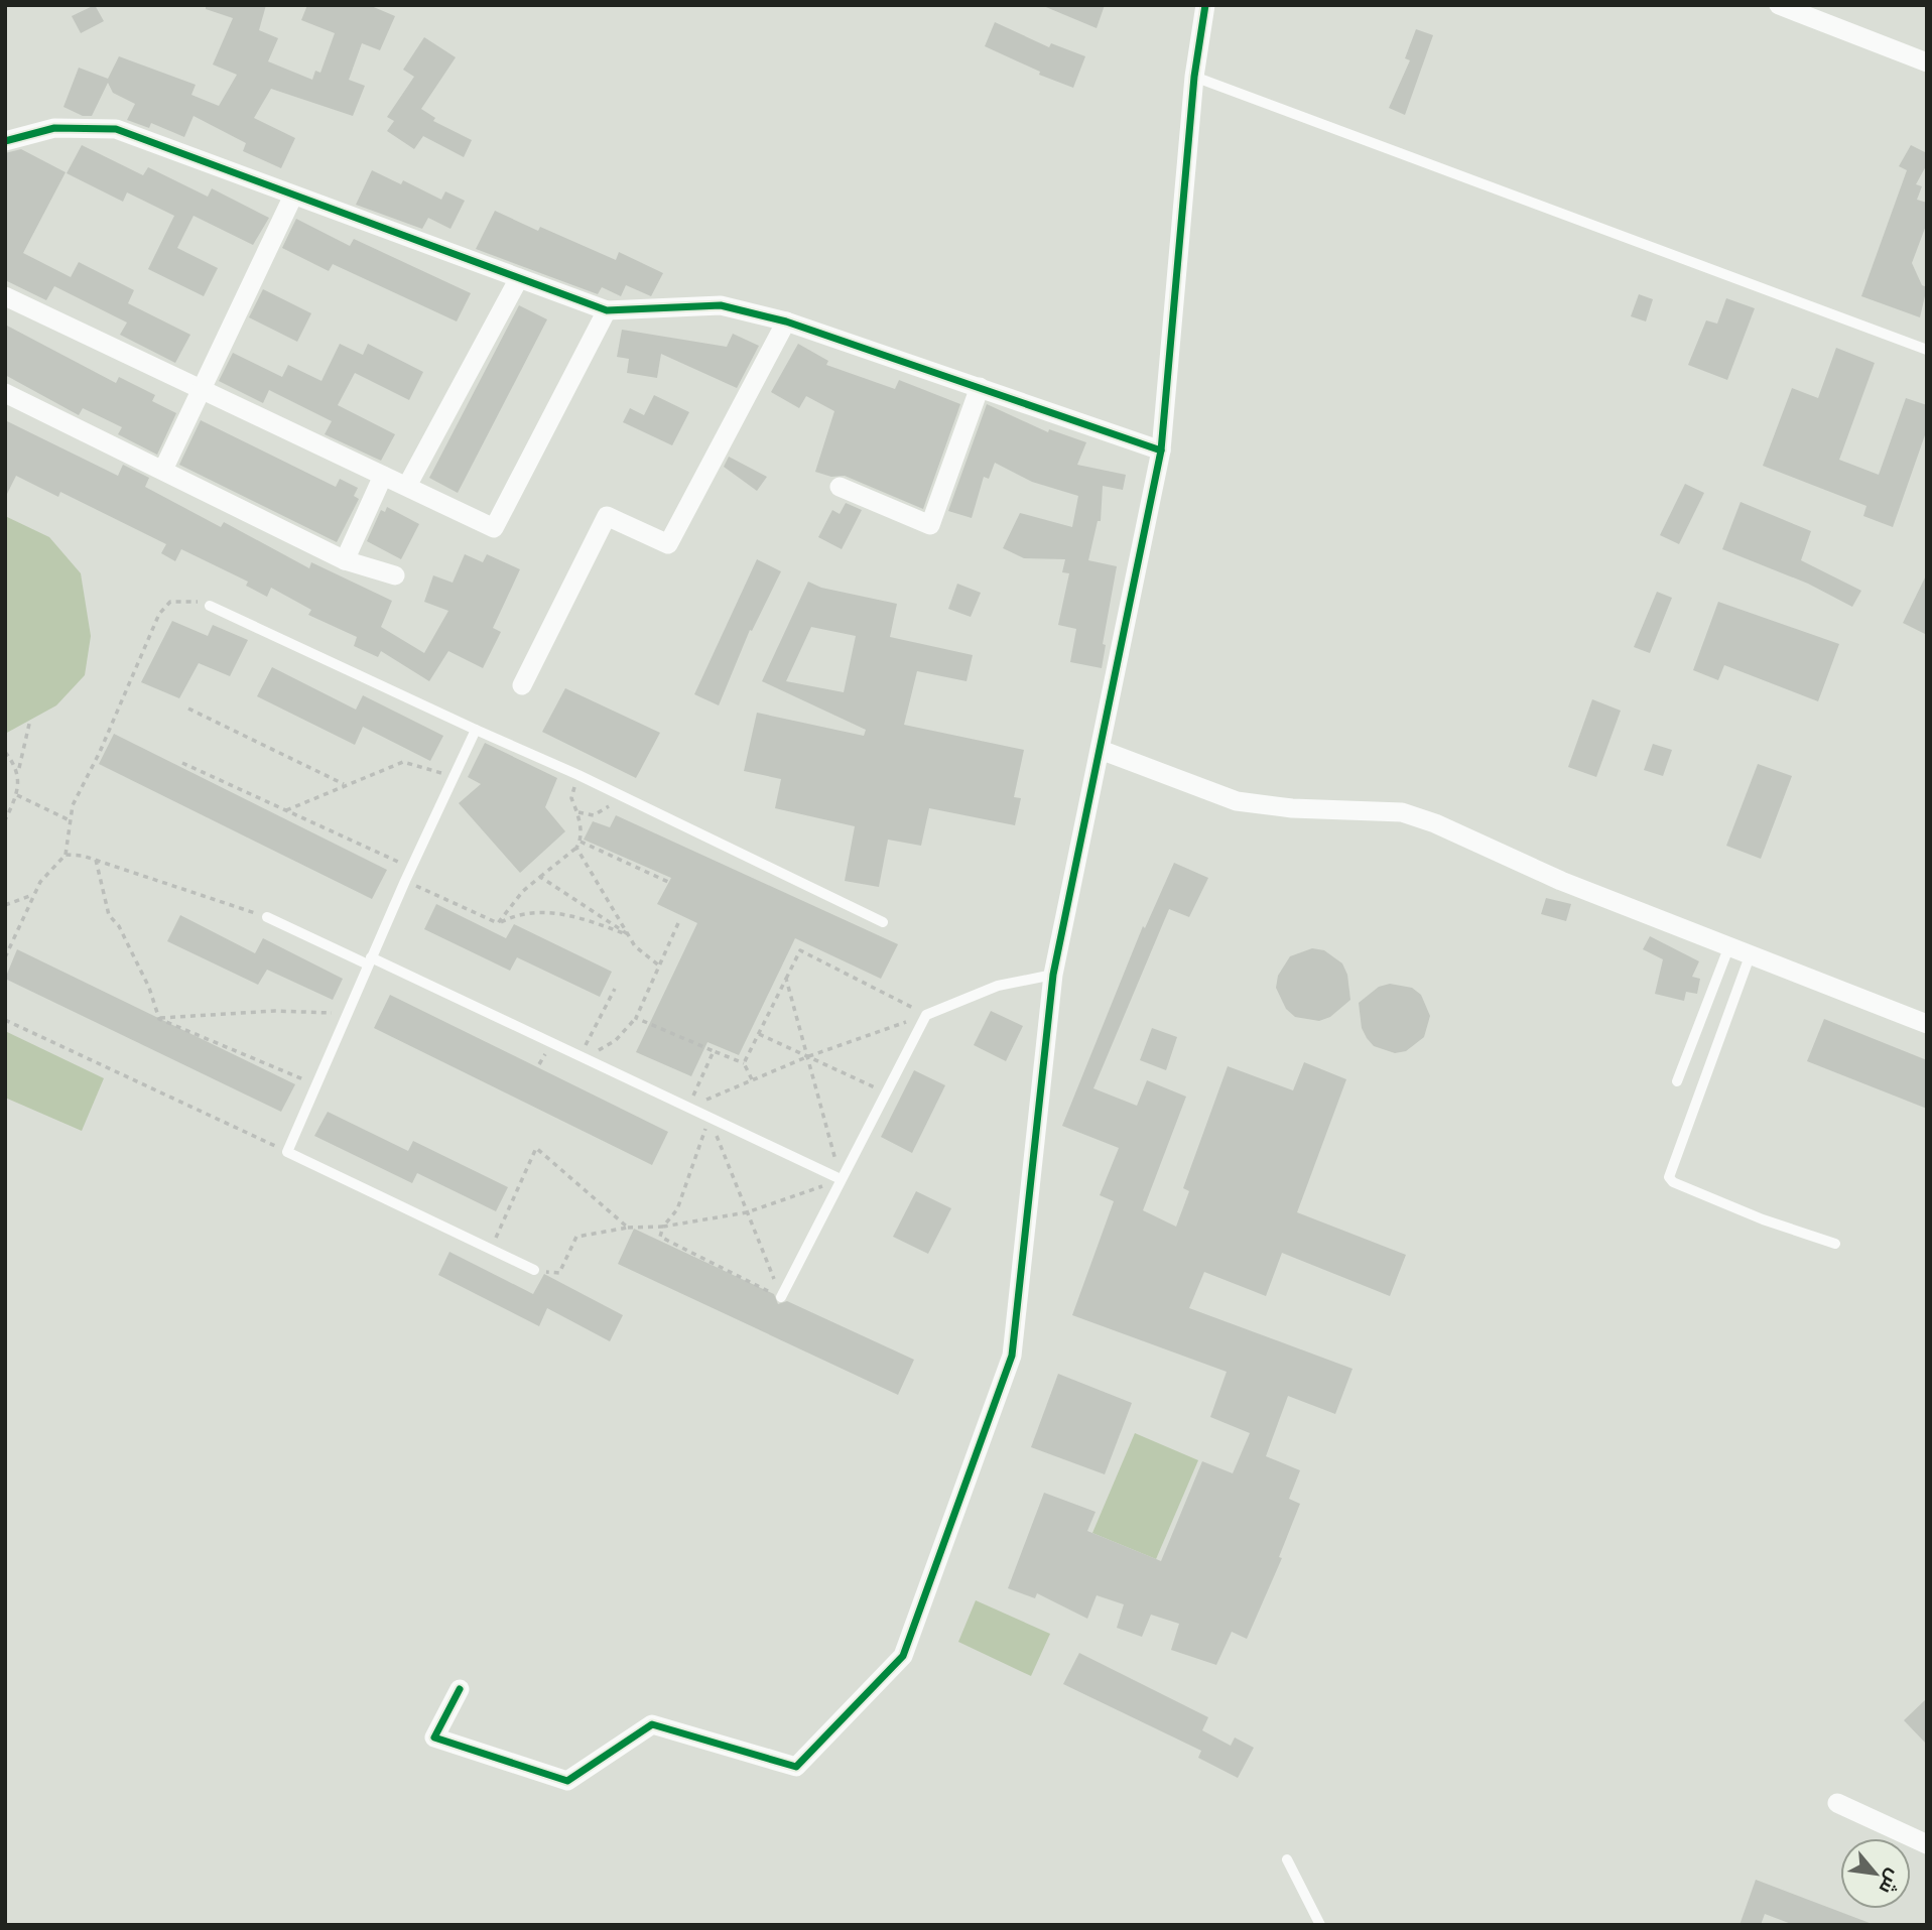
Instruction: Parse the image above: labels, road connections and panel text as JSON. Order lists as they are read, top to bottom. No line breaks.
{"north":"bottom right"}
